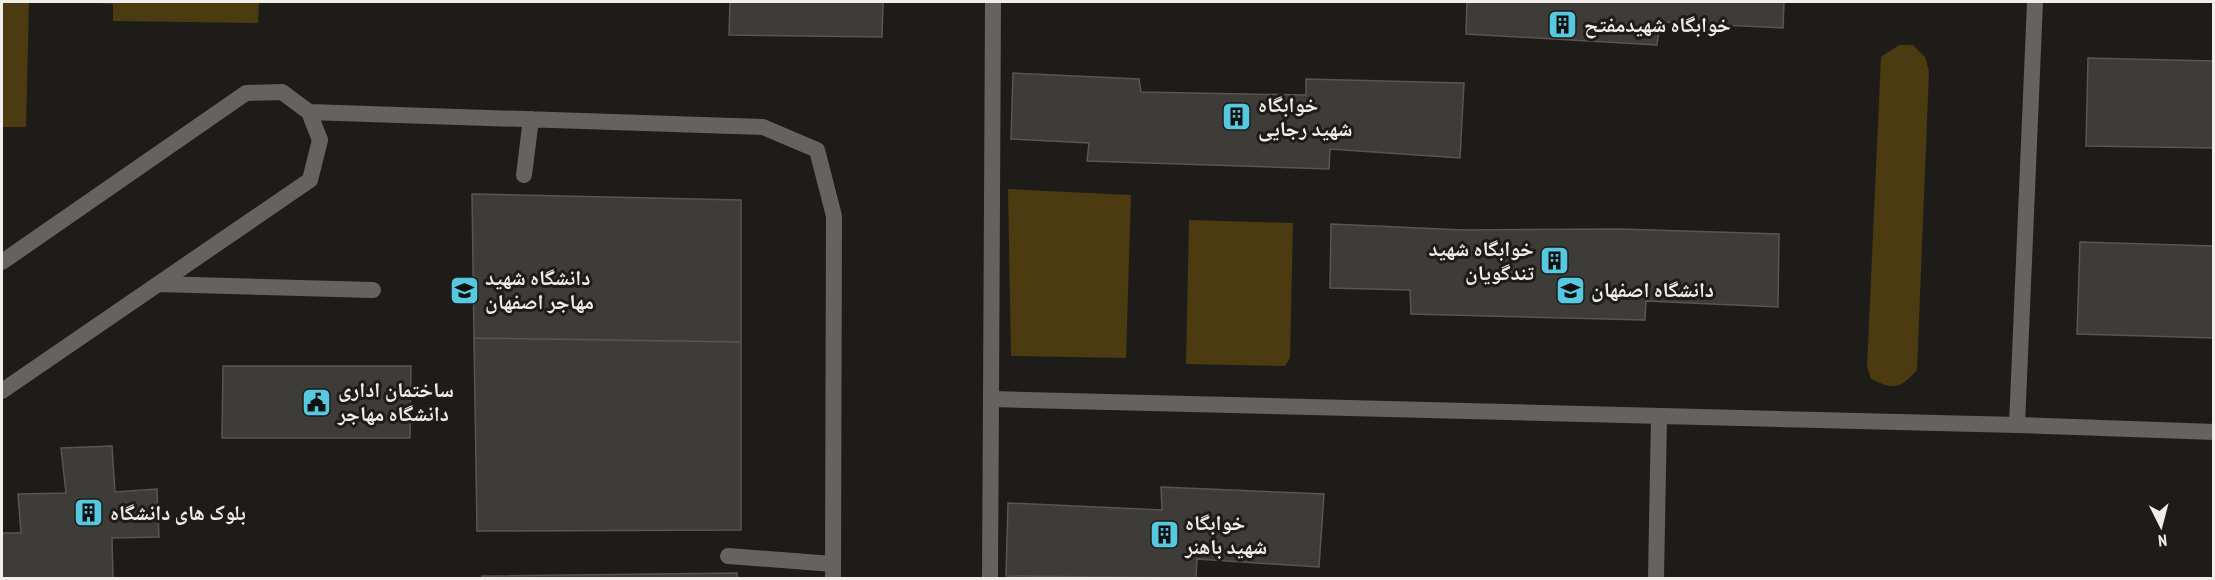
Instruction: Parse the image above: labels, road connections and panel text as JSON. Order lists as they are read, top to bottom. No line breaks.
{"places":{"building":["خوابگاه شهیدمفتح","خوابگاه شهید رجایی","خوابگاه شهید تندگویان","بلوک های دانشگاه","خوابگاه شهید باهنر"],"school or university":["دانشگاه شهید مهاجر اصفهان","دانشگاه اصفهان"],"public building":["ساختمان اداری دانشگاه مهاجر"]},"north":"bottom"}
